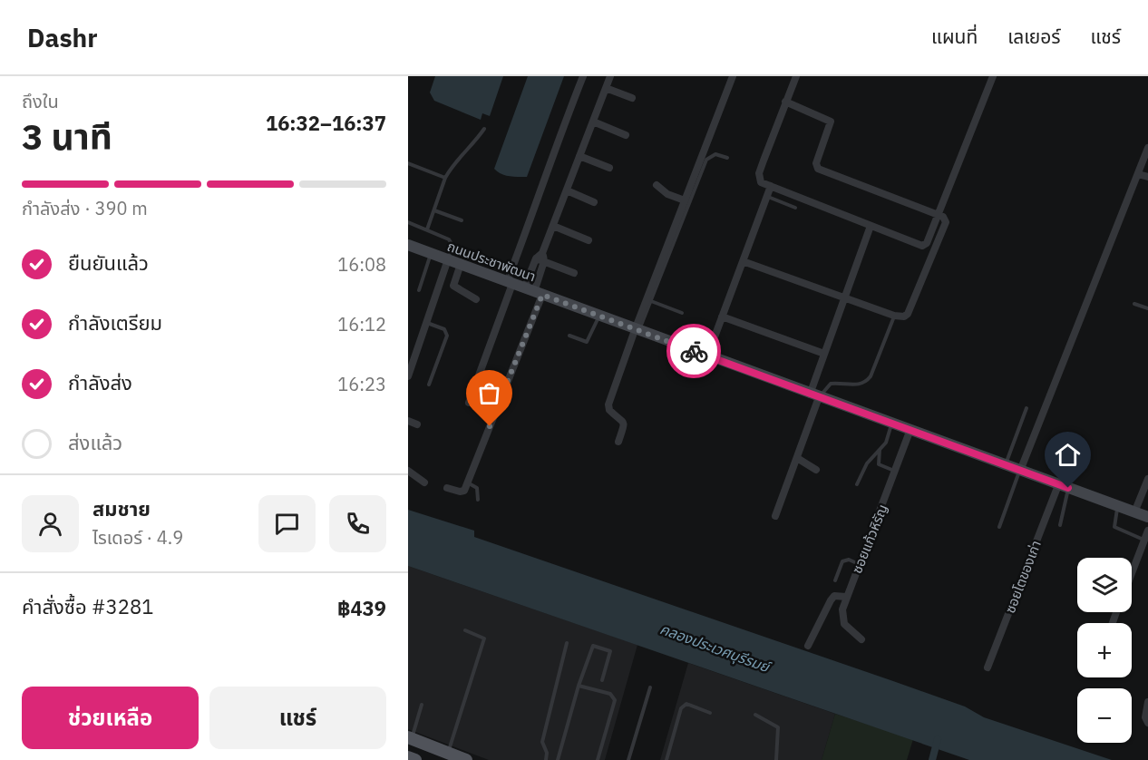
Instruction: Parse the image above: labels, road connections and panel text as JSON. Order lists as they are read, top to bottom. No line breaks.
{"streets":{"street":["ถนนประชาพัฒนา","ซอยแก้วหิรัญ","ซอยโตของเก่า"]},"crossings":[["ถนนประชาพัฒนา","ซอยแก้วหิรัญ"],["ถนนประชาพัฒนา","ซอยโตของเก่า"]],"water":["คลองประเวศบุรีรมย์"],"page":{"header":"Dashr","nav":["แผนที่","เลเยอร์","แชร์"],"heading":["3 นาที","ถึงใน","16:32–16:37"],"panel":["สมชาย","ไรเดอร์ · 4.9","คำสั่งซื้อ #3281","฿439"],"bar":"กำลังส่ง · 390 m","list":[["ยืนยันแล้ว","16:08"],["กำลังเตรียม","16:12"],["กำลังส่ง","16:23"],"ส่งแล้ว"],"map_buttons":["+","−"],"buttons":["ช่วยเหลือ","แชร์"]}}
